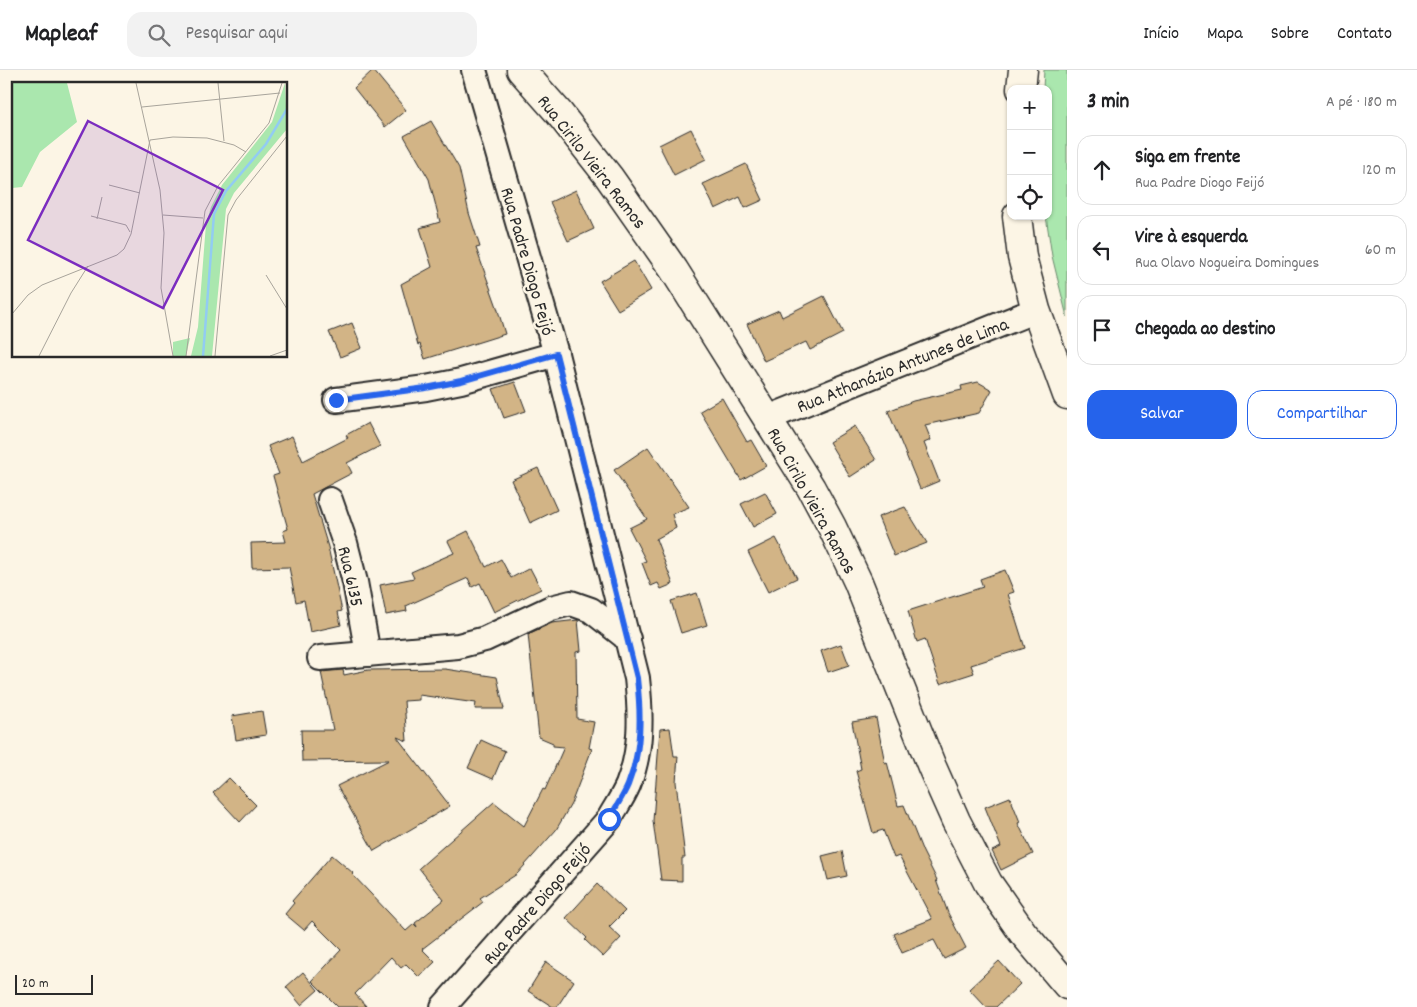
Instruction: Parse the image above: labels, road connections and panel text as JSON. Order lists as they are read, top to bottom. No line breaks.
{"streets":{"main road":["Rua Cirilo Vieira Ramos"],"street":["Rua Padre Diogo Feijó","Rua Athanázio Antunes de Lima","Rua 6135"]},"crossings":[["Rua Cirilo Vieira Ramos","Rua Athanázio Antunes de Lima"]],"scale_bar":"20 m","page":{"header":"Mapleaf","search":"Pesquisar aqui","nav":["Início","Mapa","Sobre","Contato"],"heading":["3 min","A pé · 180 m"],"map_buttons":["+","−"],"list":[["Siga em frente","Rua Padre Diogo Feijó","120 m"],["Vire à esquerda","Rua Olavo Nogueira Domingues","60 m"],"Chegada ao destino"],"buttons":["Salvar","Compartilhar"],"scale":"20 m"}}
